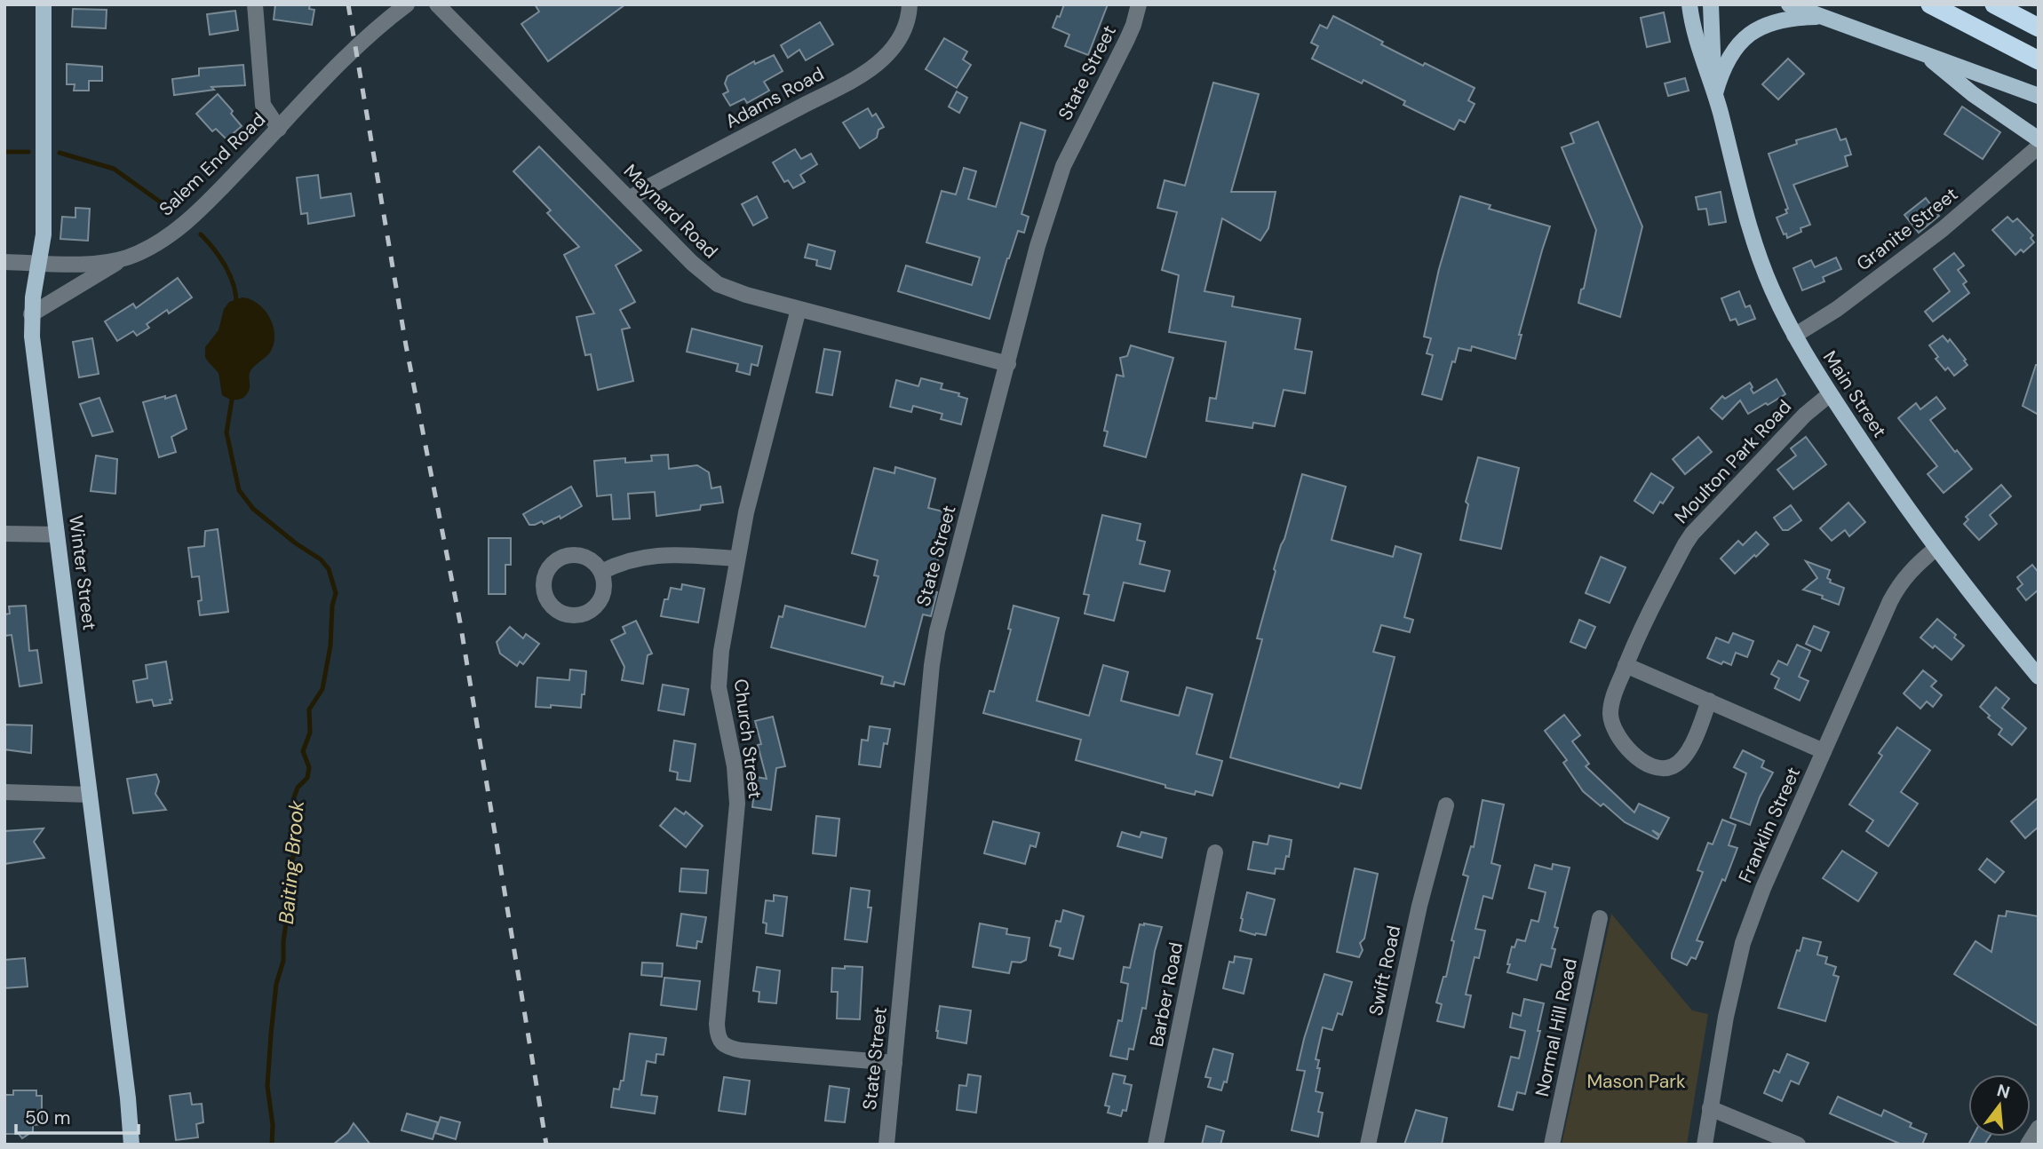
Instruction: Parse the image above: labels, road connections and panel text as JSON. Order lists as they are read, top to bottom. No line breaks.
{"streets":{"main road":["Main Street","Winter Street"],"street":["State Street","Adams Road","Salem End Road","Maynard Road","Granite Street","Moulton Park Road","Church Street","Franklin Street","Swift Road","Barber Road","Normal Hill Road"]},"crossings":[["State Street","Maynard Road"],["State Street","Church Street"],["Adams Road","Maynard Road"],["Salem End Road","Winter Street"],["Maynard Road","Church Street"],["Granite Street","Main Street"],["Main Street","Moulton Park Road"],["Main Street","Franklin Street"]],"water":["Baiting Brook"],"parks":["Mason Park"],"scale_bar":"50 m","north":"top"}
